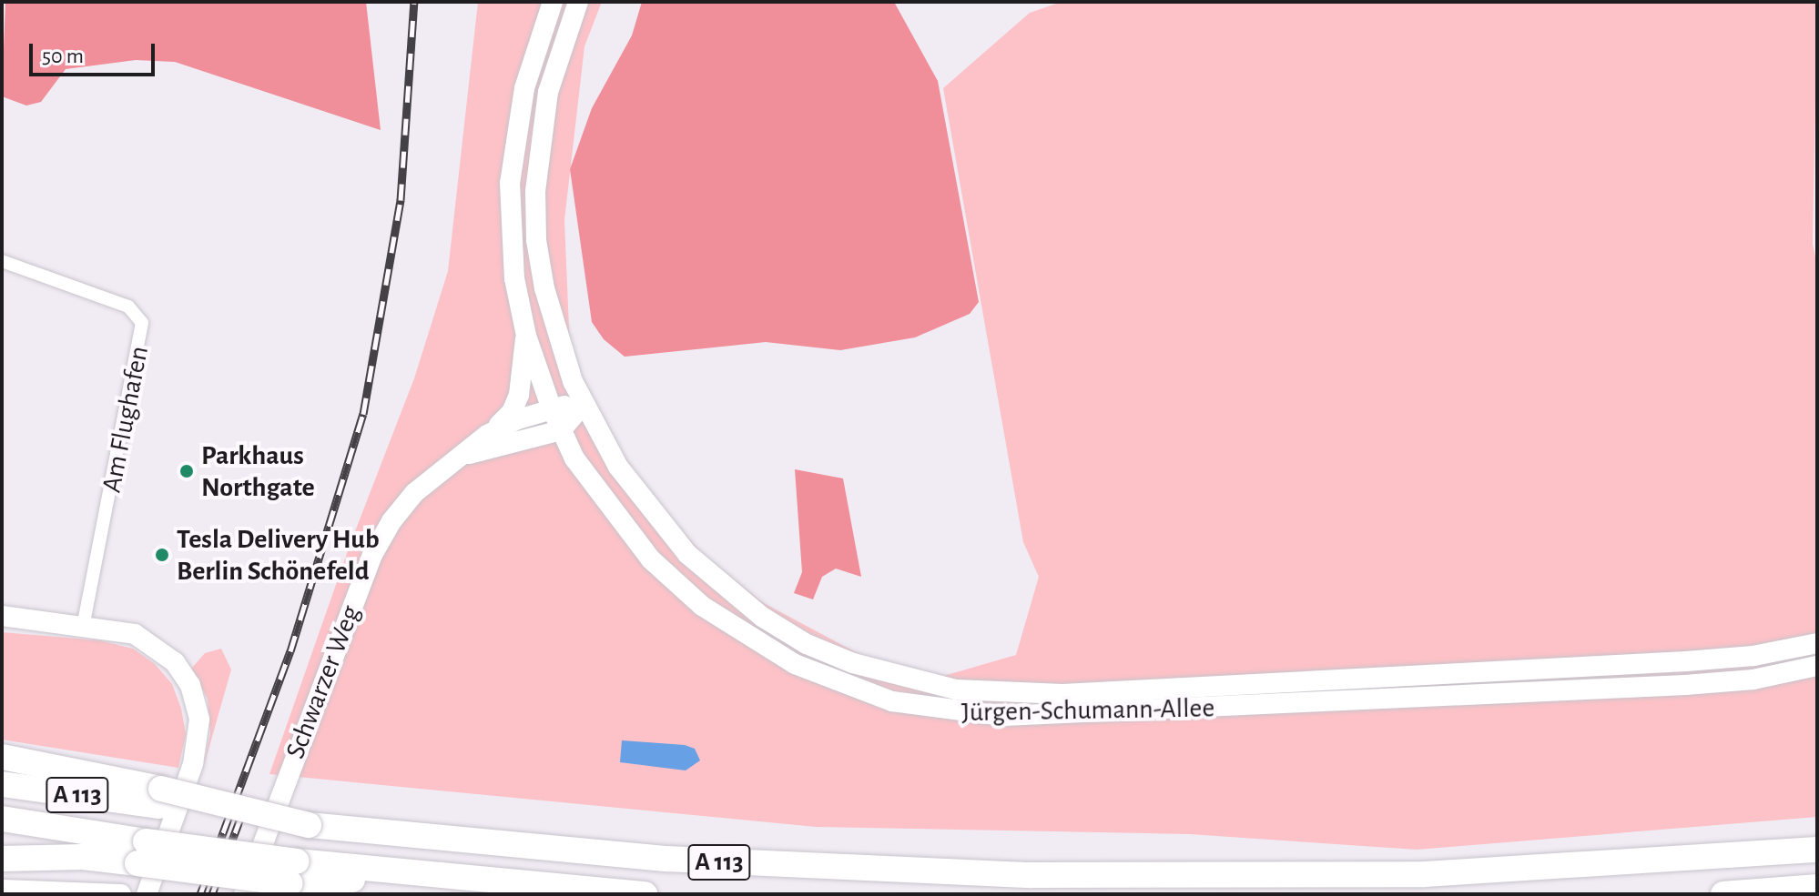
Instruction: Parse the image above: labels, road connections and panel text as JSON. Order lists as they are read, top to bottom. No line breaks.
{"streets":{"highway":["A 113"],"street":["Am Flughafen","Schwarzer Weg","Jürgen-Schumann-Allee"]},"crossings":[["Schwarzer Weg","Jürgen-Schumann-Allee"]],"places":["Parkhaus Northgate","Tesla Delivery Hub Berlin Schönefeld"],"scale_bar":"50 m"}
